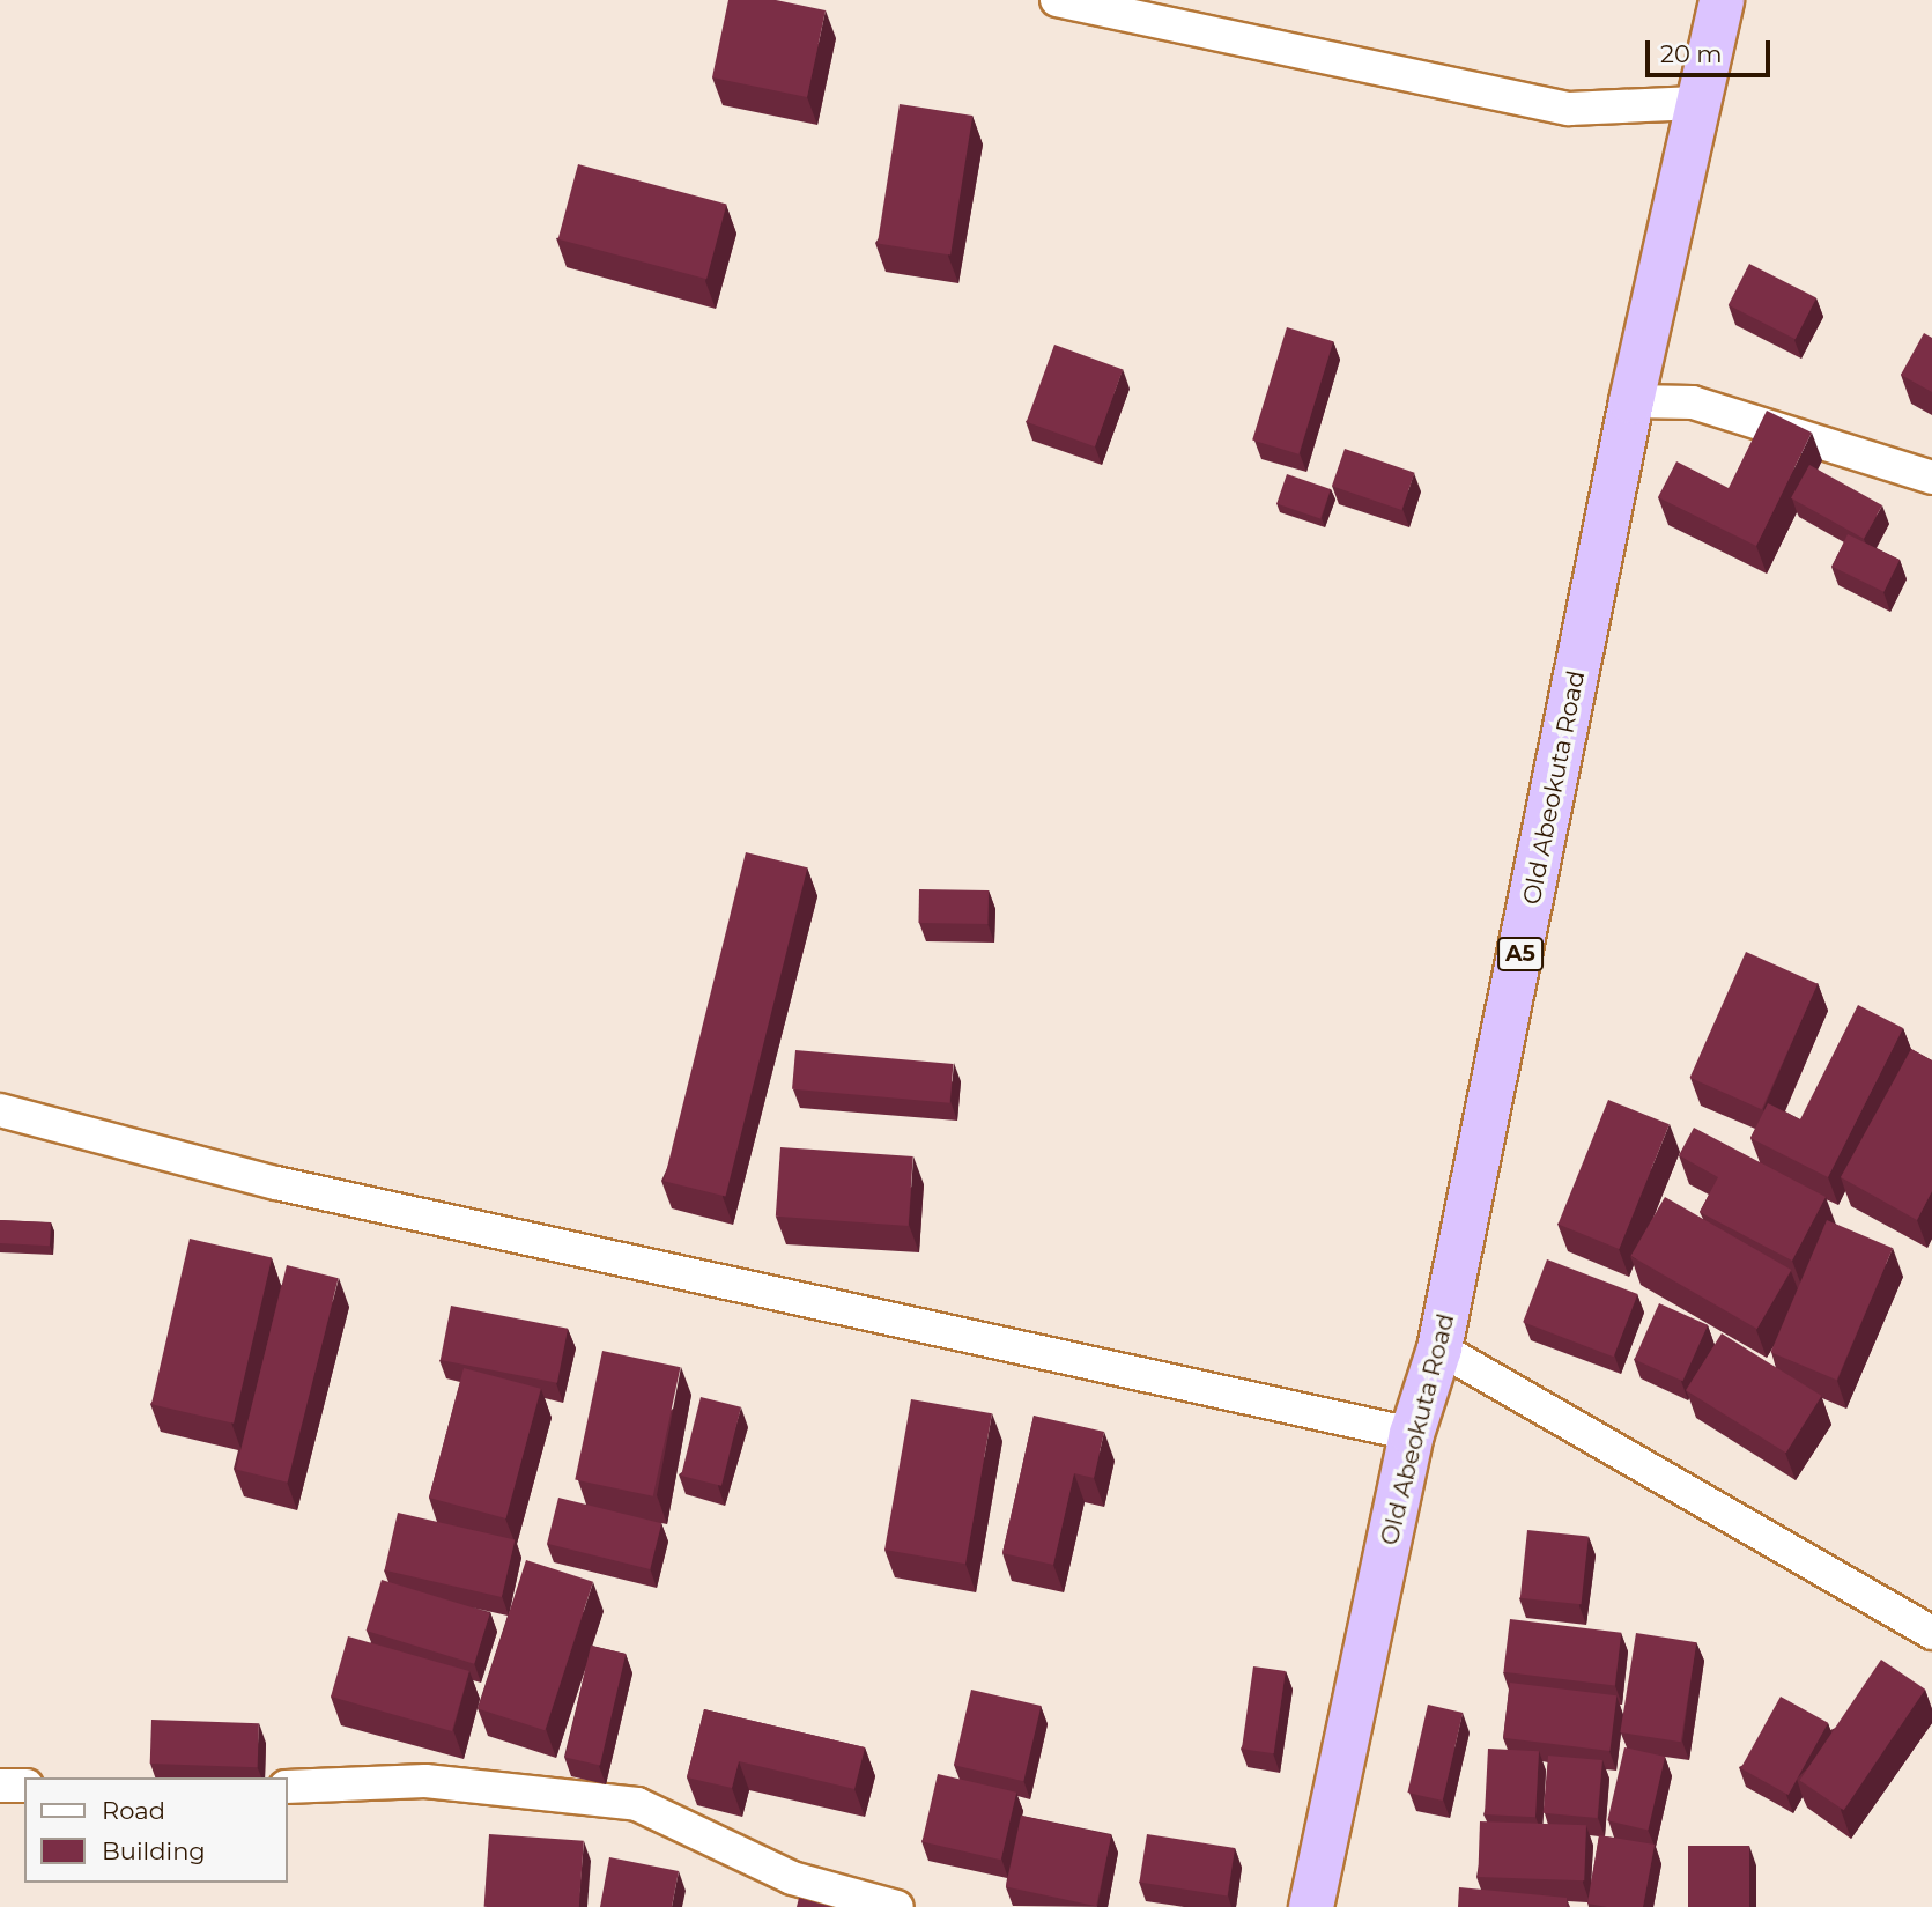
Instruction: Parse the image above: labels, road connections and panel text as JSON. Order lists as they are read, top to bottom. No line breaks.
{"streets":{"highway":["Old Abeokuta Road","A5"]},"legend":["Road","Building"],"scale_bar":"20 m"}
